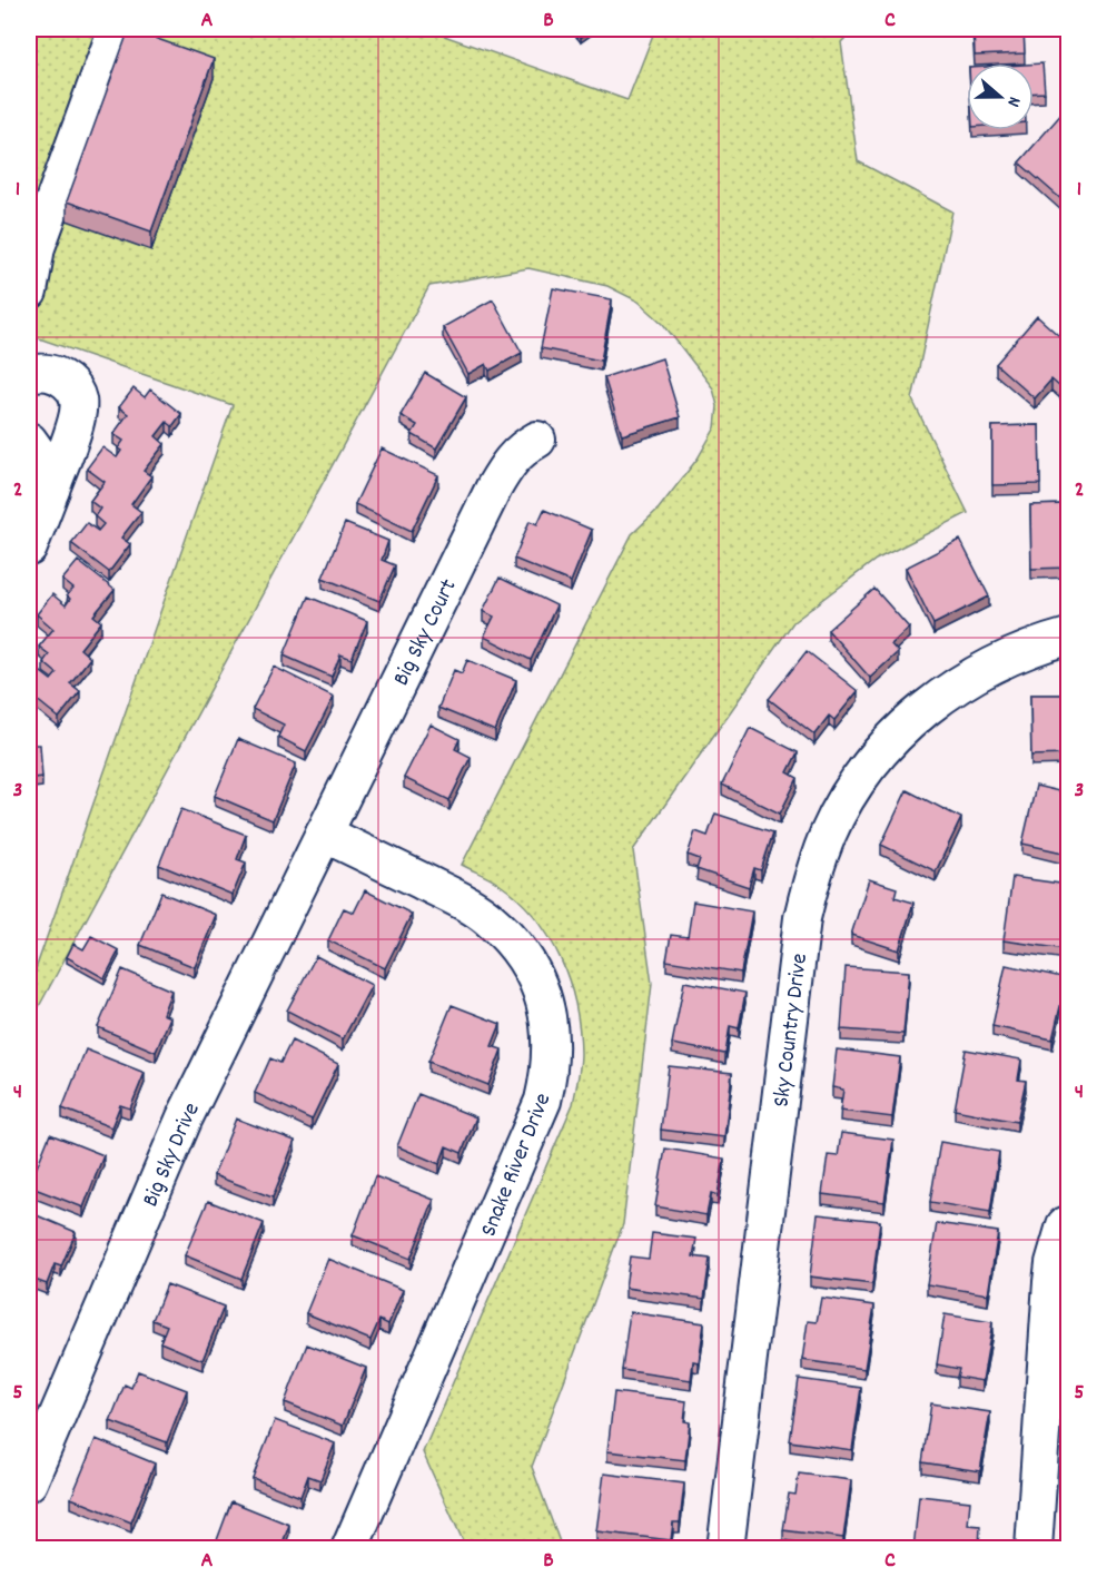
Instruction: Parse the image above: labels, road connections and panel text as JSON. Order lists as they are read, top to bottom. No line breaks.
{"streets":{"street":["Big Sky Court","Sky Country Drive","Big Sky Drive","Snake River Drive"]},"crossings":[["Big Sky Court","Big Sky Drive"],["Big Sky Court","Snake River Drive"],["Big Sky Drive","Snake River Drive"]],"north":"right","grid":{"columns":["A","B","C"],"rows":["1","2","3","4","5"]}}
